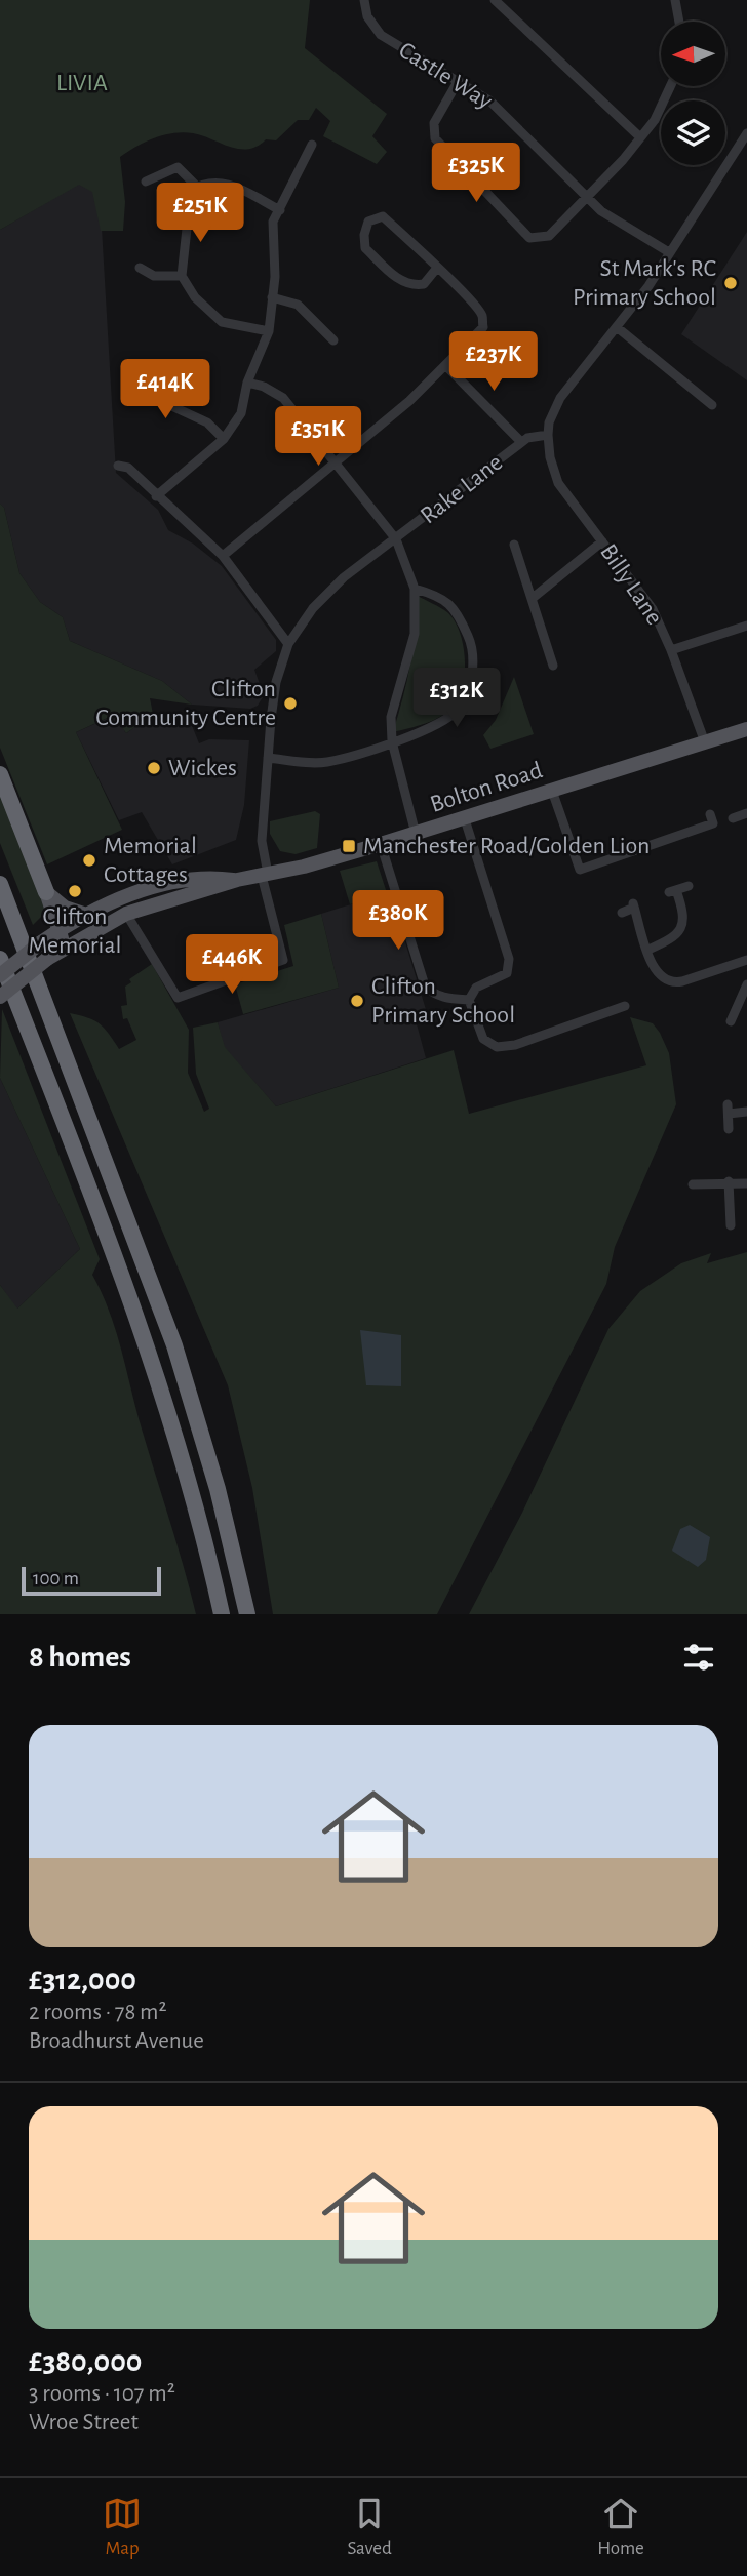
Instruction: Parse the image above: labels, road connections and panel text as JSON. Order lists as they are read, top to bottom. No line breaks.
{"streets":{"main road":["Bolton Road"],"street":["Castle Way","Rake Lane","Billy Lane"]},"crossings":[["Rake Lane","Billy Lane"],["Rake Lane","Bolton Road"],["Billy Lane","Bolton Road"]],"parks":["LIVIA"],"places":{"other":["St Mark's RC Primary School","Clifton Community Centre","Wickes","Memorial Cottages","Clifton Memorial","Clifton Primary School"],"transit":["Manchester Road/Golden Lion"]},"scale_bar":"100 m","north":"left","page":{"price":["£325K","£251K","£237K","£414K","£351K","£312K","£380K","£446K"],"scale":"100 m","heading":"8 homes","list":[{"name":"£312,000","note":"2 rooms · 78 m² · Broadhurst Avenue"},{"name":"£380,000","note":"3 rooms · 107 m² · Wroe Street"}],"tabs":["Map","Saved","Home"]}}
